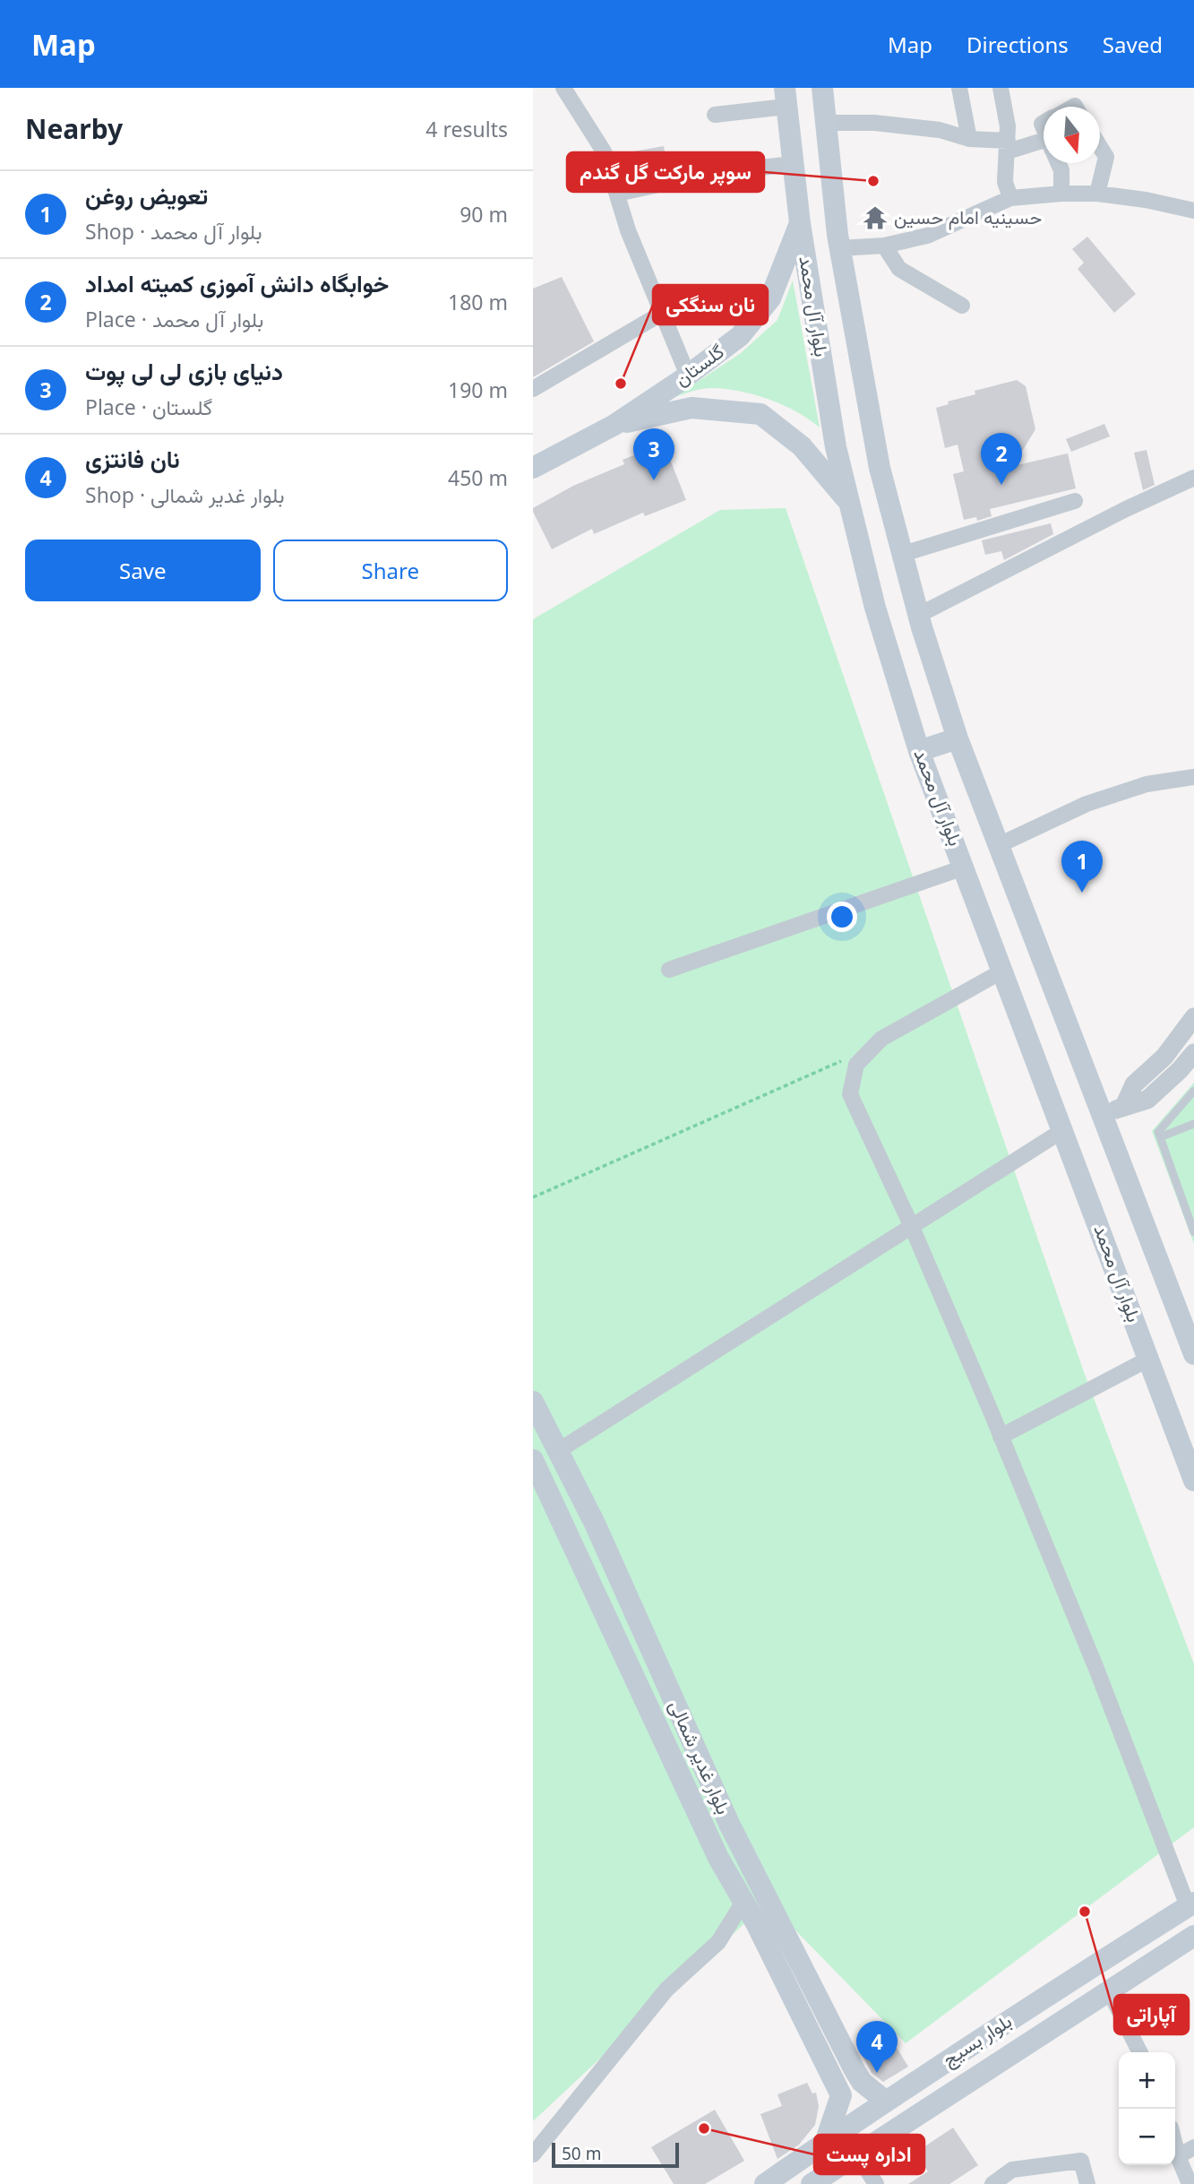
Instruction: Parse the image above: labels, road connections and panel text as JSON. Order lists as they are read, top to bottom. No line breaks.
{"streets":{"main road":["بلوار آل محمد","گلستان","بلوار غدیر شمالی","بلوار بسیج"]},"crossings":[["بلوار آل محمد","گلستان"],["بلوار غدیر شمالی","بلوار بسیج"]],"places":{"other":["سوپر مارکت گل گندم","نان سنگکی","آپاراتی","اداره پست"],"temple":["حسینیه امام حسین"]},"scale_bar":"50 m","north":"bottom","page":{"header":"Map","nav":["Map","Directions","Saved"],"heading":["Nearby","4 results"],"list":[{"mark":"1","name":"تعویض روغن","note":"Shop · بلوار آل محمد","value":"90 m"},{"mark":"2","name":"خوابگاه دانش آموزی کمیته امداد","note":"Place · بلوار آل محمد","value":"180 m"},{"mark":"3","name":"دنیای بازی لی لی پوت","note":"Place · گلستان","value":"190 m"},{"mark":"4","name":"نان فانتزی","note":"Shop · بلوار غدیر شمالی","value":"450 m"}],"pins":["3","2","1","4"],"buttons":["Save","Share"],"map_buttons":["+","−"],"scale":"50 m"}}
